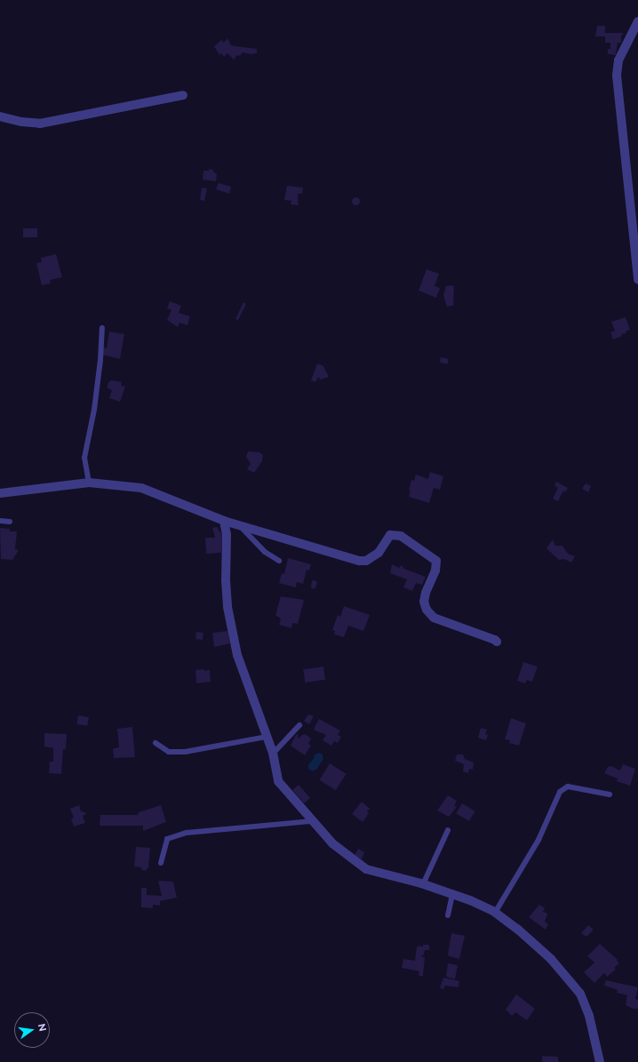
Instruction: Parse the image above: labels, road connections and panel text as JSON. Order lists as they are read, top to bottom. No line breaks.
{"north":"right"}
